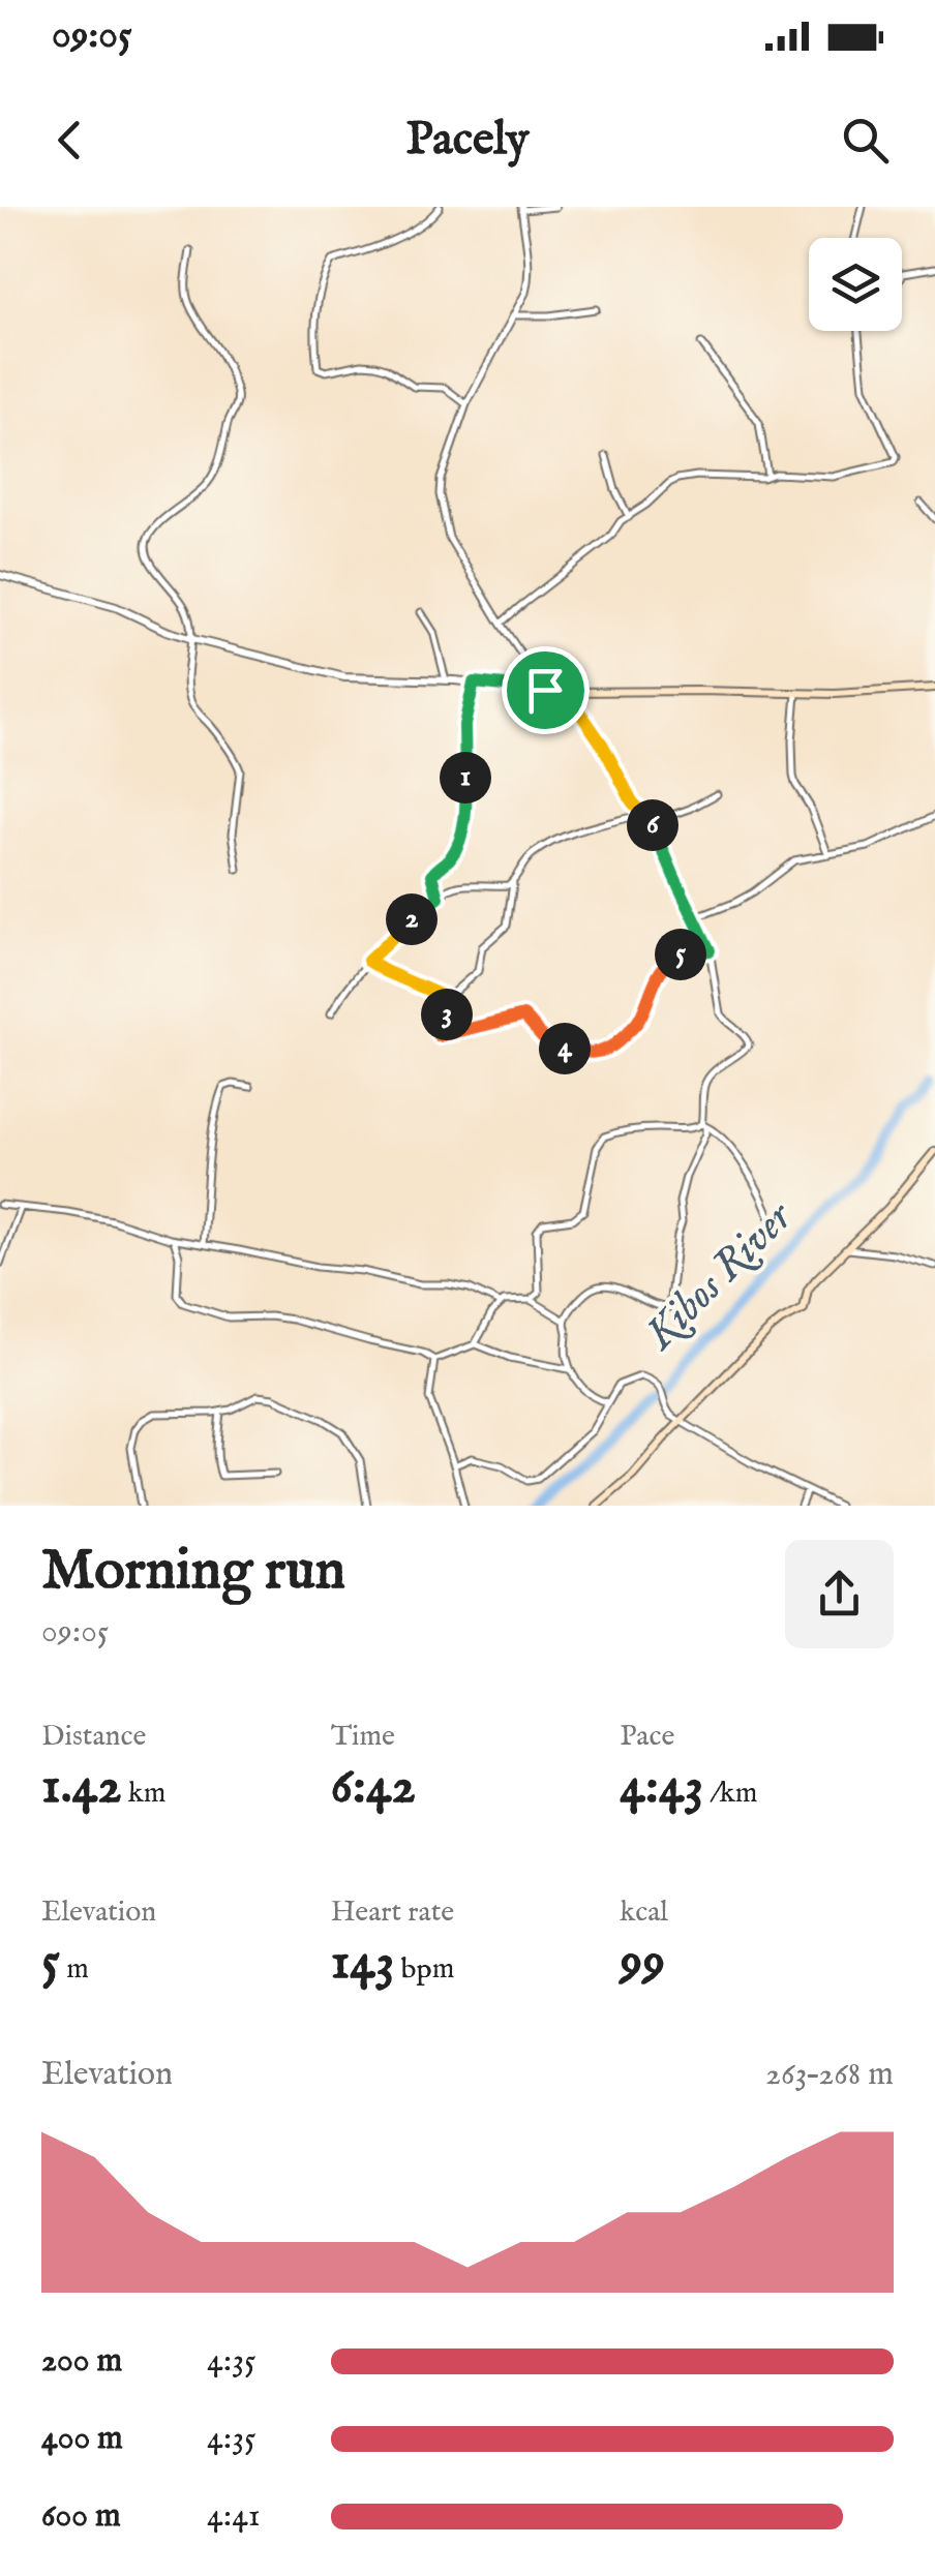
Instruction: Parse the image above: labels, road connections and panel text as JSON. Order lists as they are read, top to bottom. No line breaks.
{"water":["Kibos River"],"page":{"status":"09:05","header":"Pacely","pins":["1","6","2","5","3","4"],"heading":["Morning run","09:05"],"stats":[["Distance","1.42 km"],["Time","6:42"],["Pace","4:43 /km"],["Elevation","5 m"],["Heart rate","143 bpm"],["kcal","99"]],"chart":["Elevation","263–268 m"],"list":[{"name":"200 m","note":"4:35"},{"name":"400 m","note":"4:35"},{"name":"600 m","note":"4:41"}]}}
